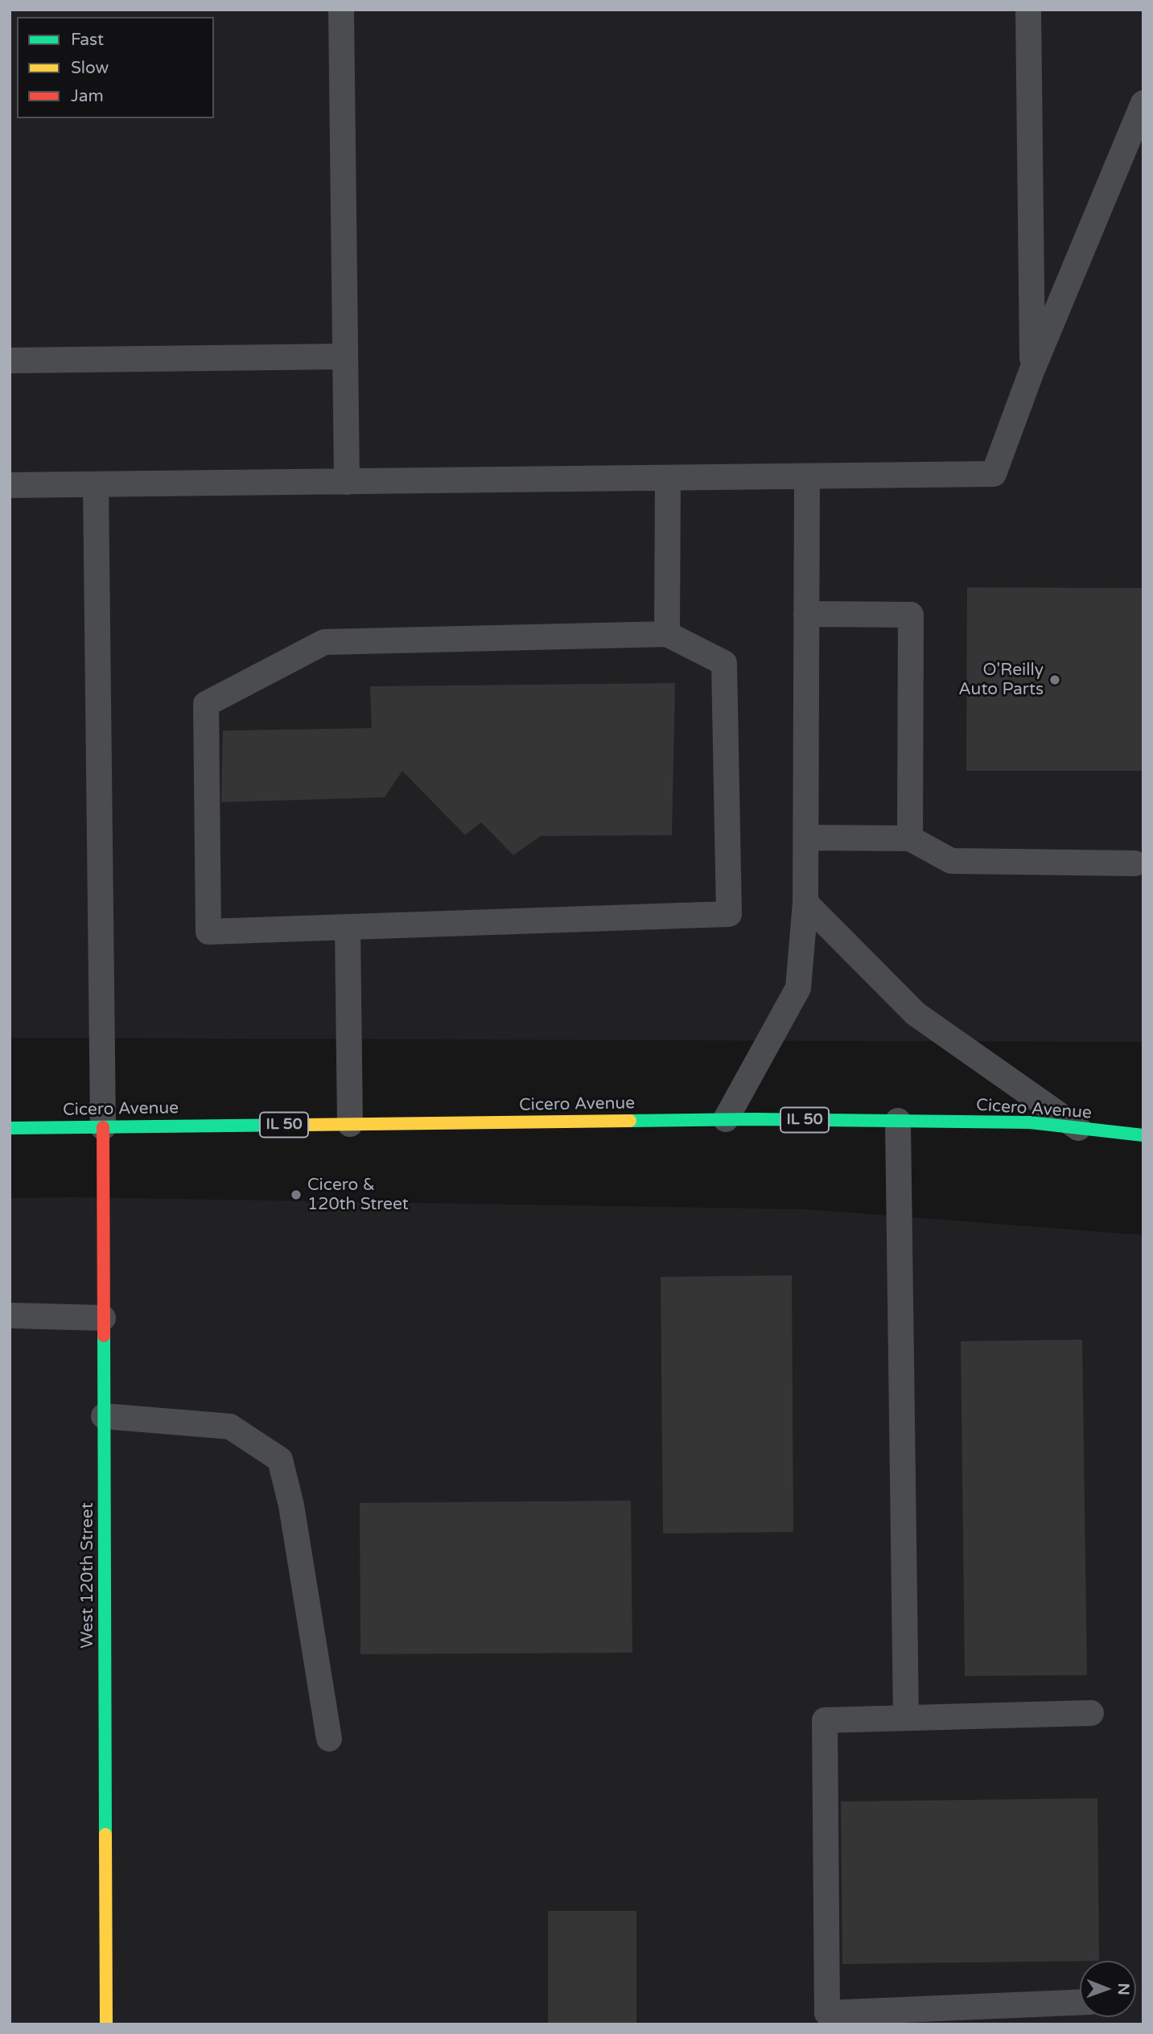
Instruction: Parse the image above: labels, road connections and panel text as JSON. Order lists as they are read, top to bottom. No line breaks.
{"streets":{"main road":["Cicero Avenue","IL 50","West 120th Street"]},"crossings":[["Cicero Avenue","West 120th Street"]],"places":["O'Reilly Auto Parts","Cicero & 120th Street"],"legend":["Fast","Slow","Jam"],"north":"right"}
